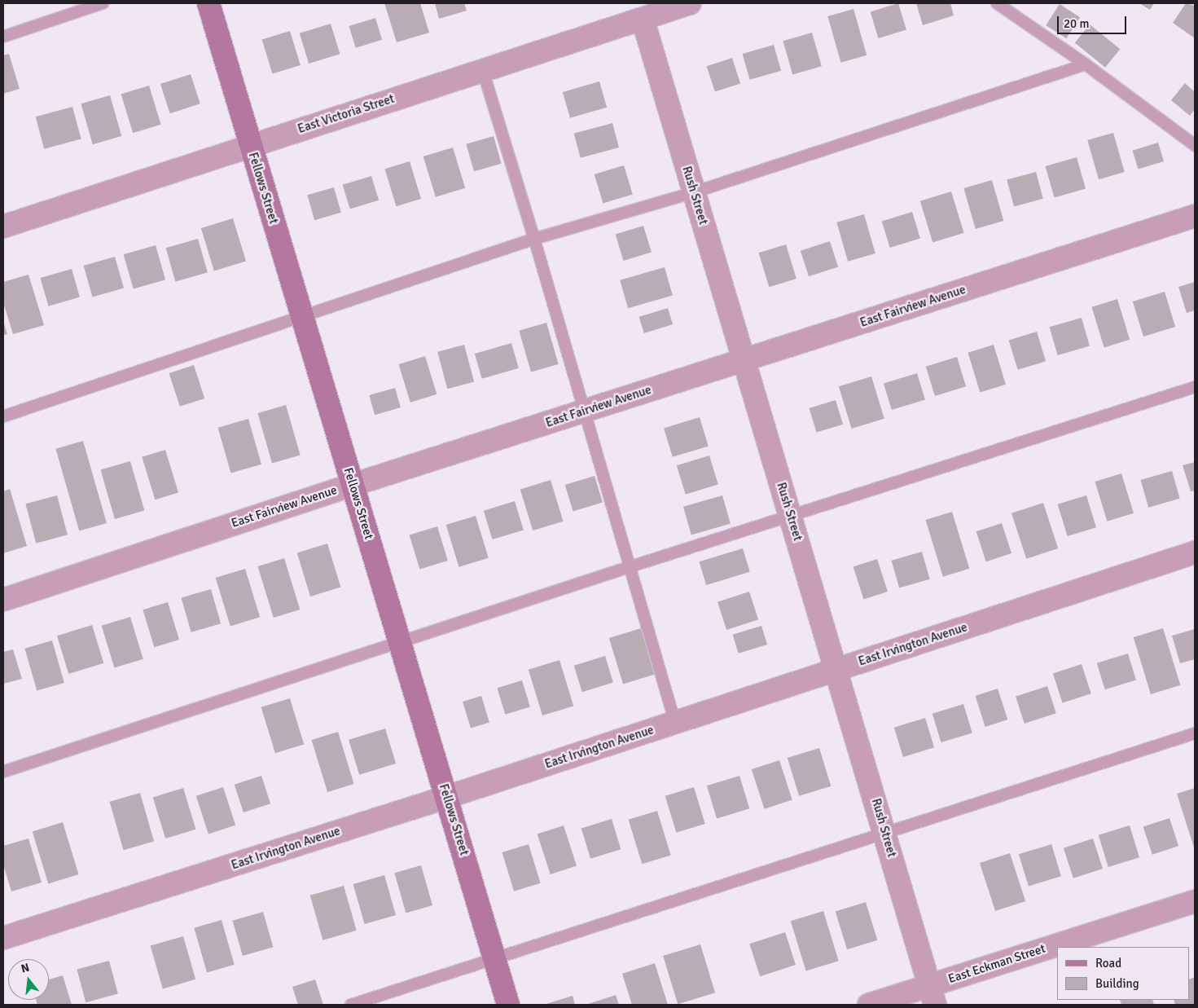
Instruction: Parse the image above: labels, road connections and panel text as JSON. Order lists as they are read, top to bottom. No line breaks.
{"streets":{"street":["East Victoria Street","Fellows Street","Rush Street","East Fairview Avenue","East Irvington Avenue","East Eckman Street"]},"crossings":[["East Victoria Street","Fellows Street"],["East Victoria Street","Rush Street"],["Fellows Street","East Fairview Avenue"],["Fellows Street","East Irvington Avenue"],["Rush Street","East Fairview Avenue"],["Rush Street","East Irvington Avenue"],["Rush Street","East Eckman Street"]],"legend":["Road","Building"],"scale_bar":"20 m","north":"top"}
